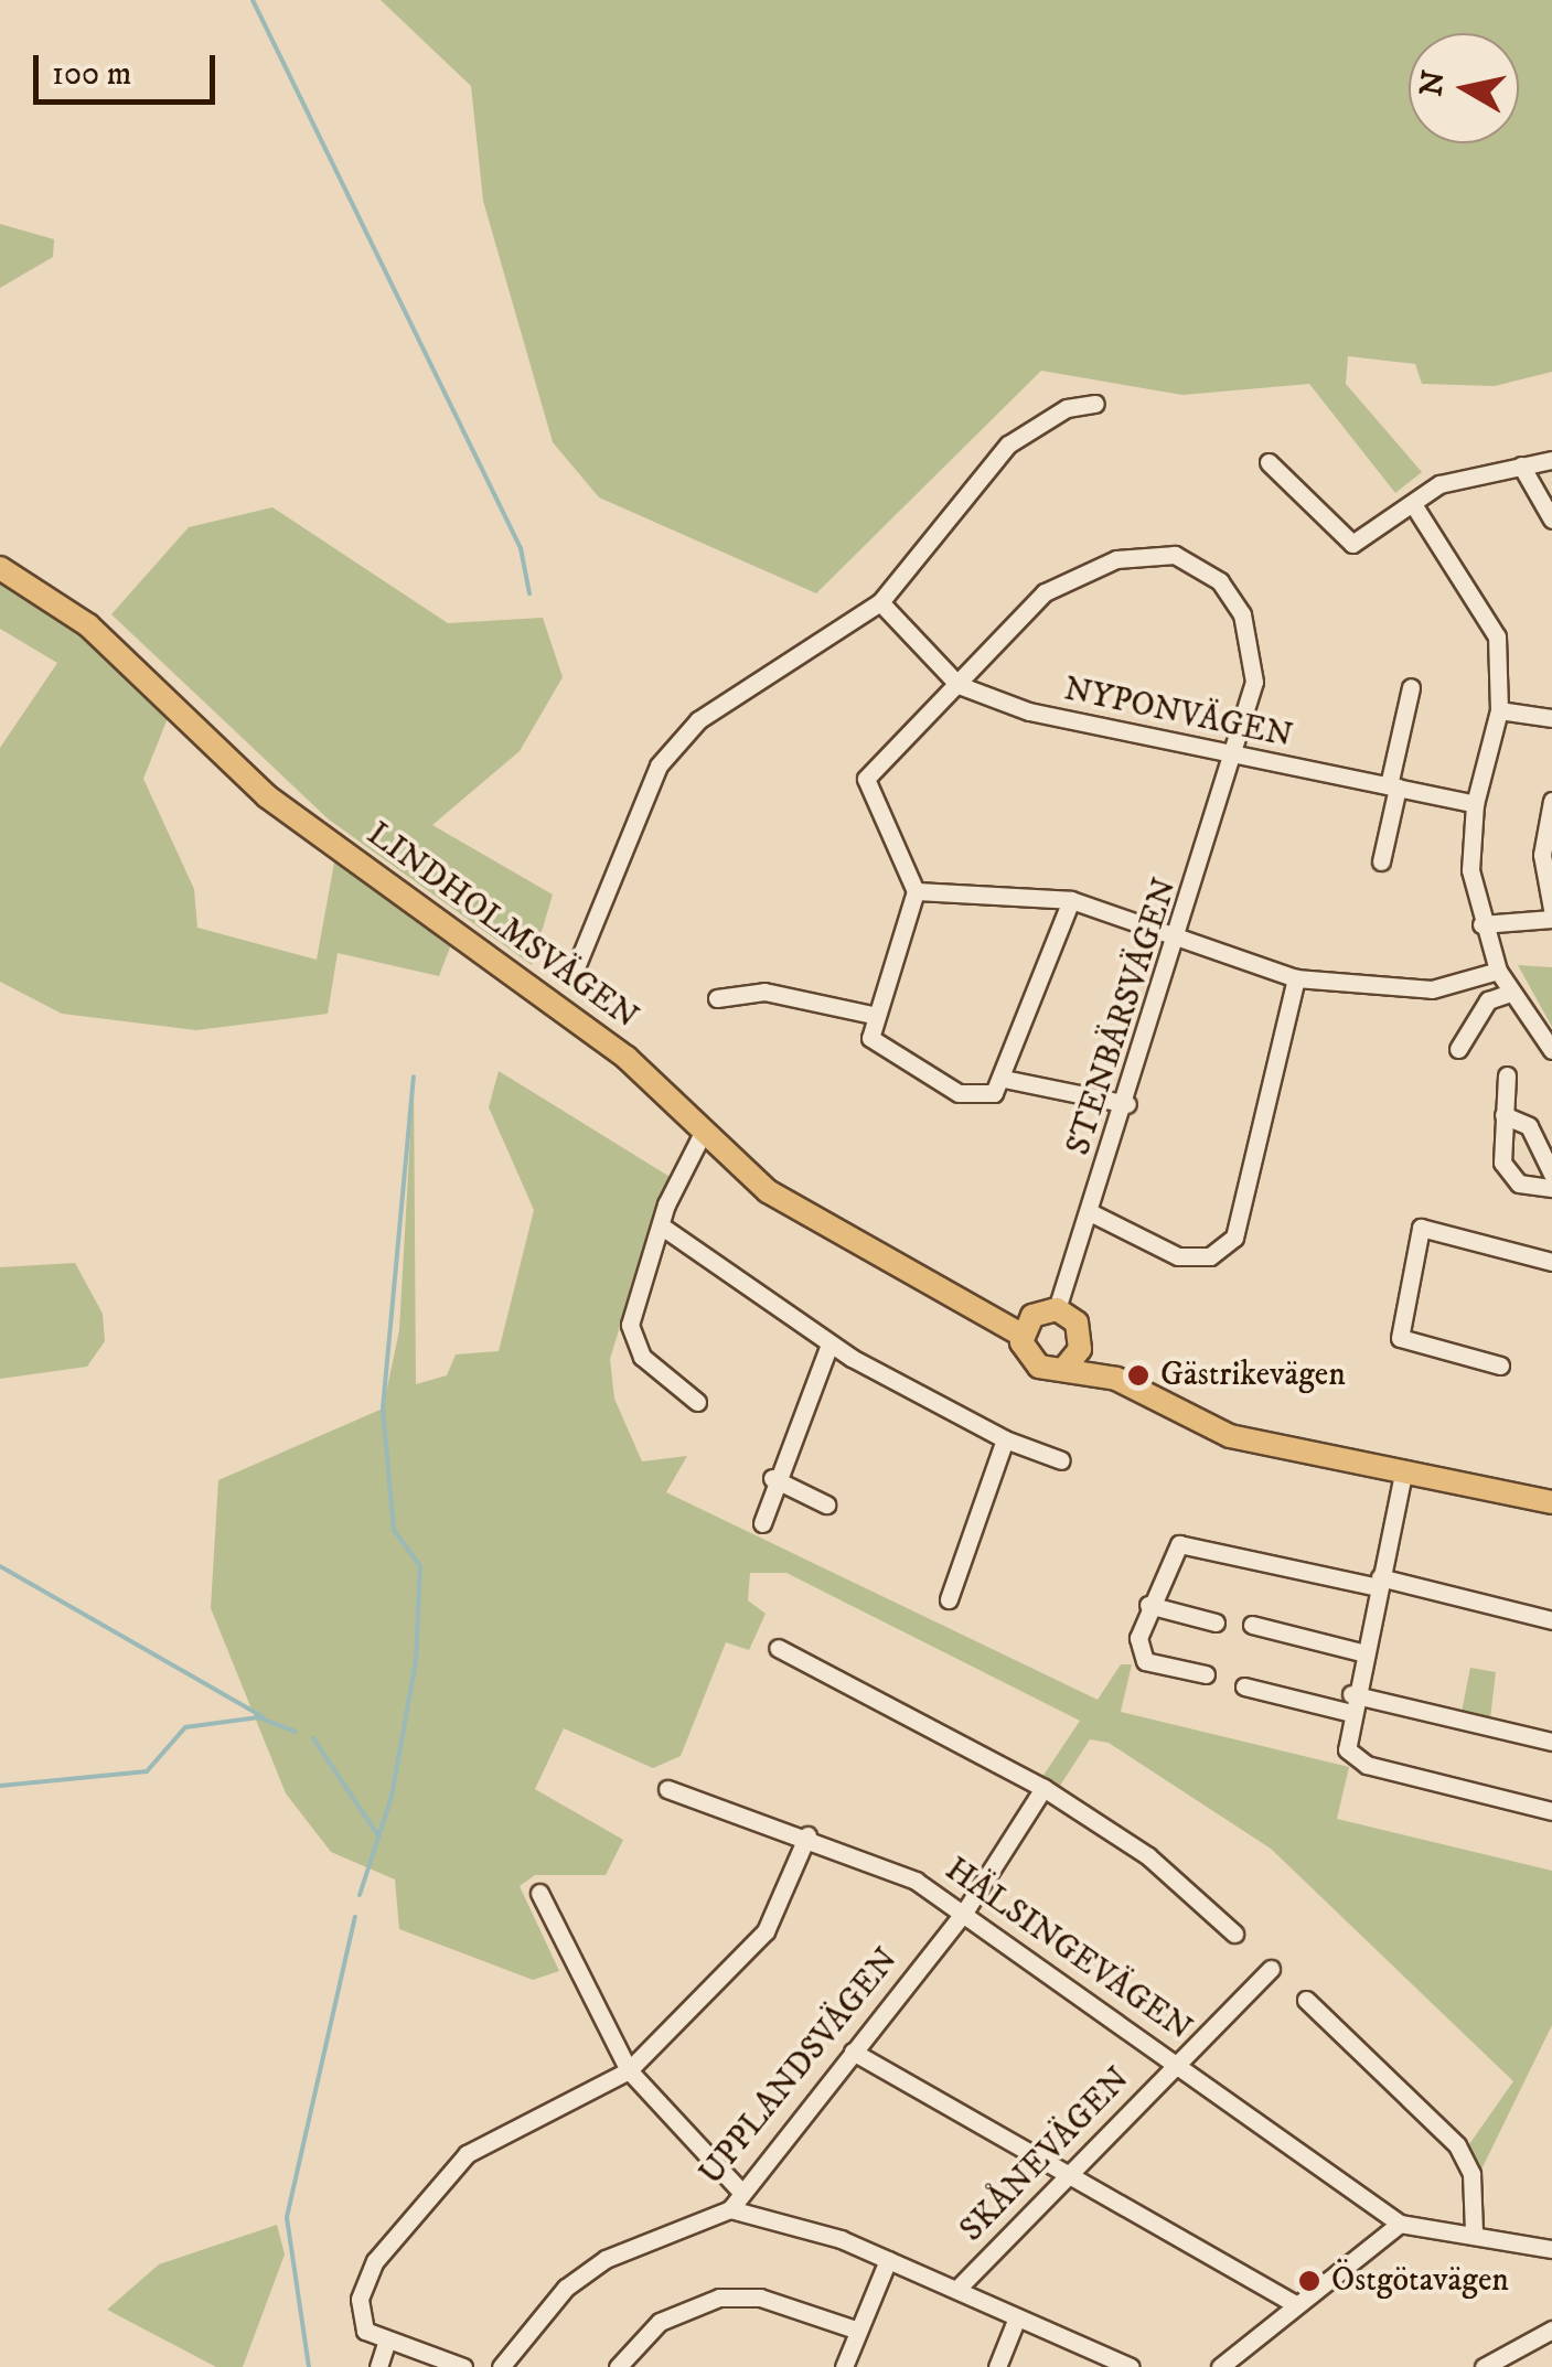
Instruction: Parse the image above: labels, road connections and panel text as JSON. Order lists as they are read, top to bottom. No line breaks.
{"streets":{"main road":["LINDHOLMSVÄGEN"],"street":["NYPONVÄGEN","STENBÄRSVÄGEN","HÄLSINGEVÄGEN","UPPLANDSVÄGEN","SKÅNEVÄGEN"]},"crossings":[["NYPONVÄGEN","STENBÄRSVÄGEN"],["LINDHOLMSVÄGEN","STENBÄRSVÄGEN"],["HÄLSINGEVÄGEN","UPPLANDSVÄGEN"],["HÄLSINGEVÄGEN","SKÅNEVÄGEN"]],"places":["Gästrikevägen","Östgötavägen"],"scale_bar":"100 m","north":"left"}
